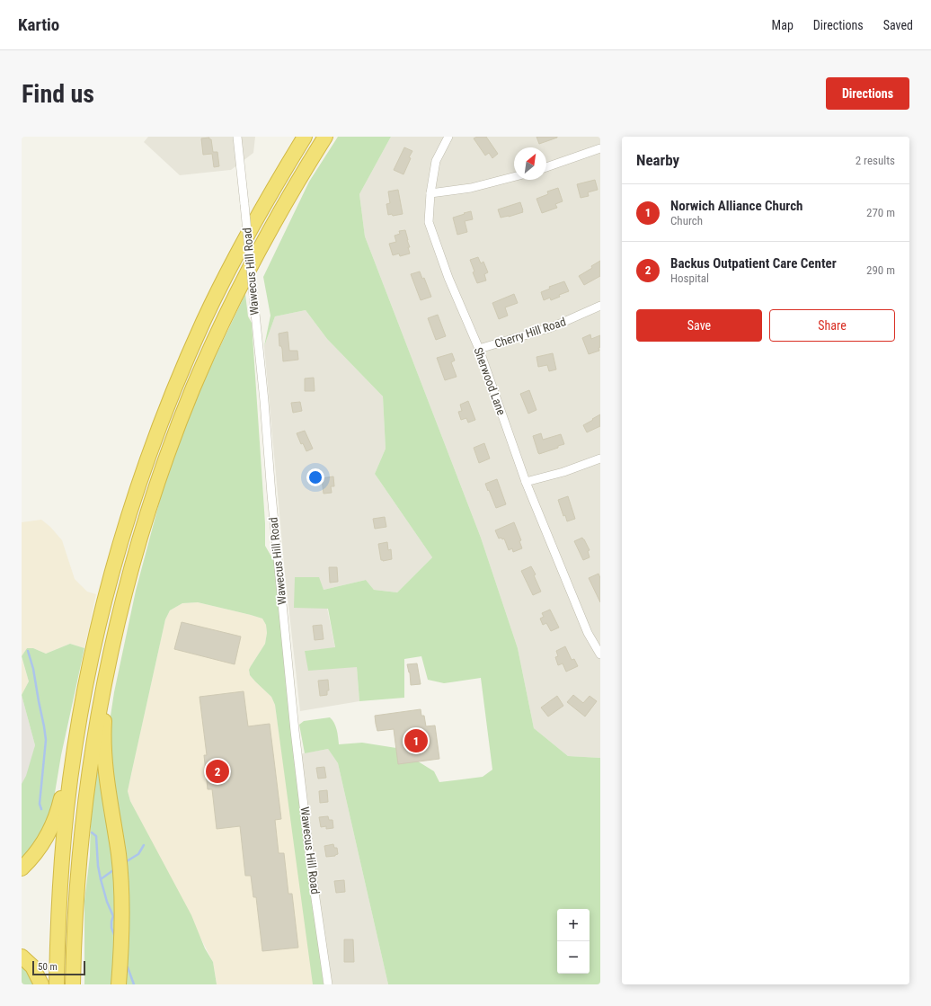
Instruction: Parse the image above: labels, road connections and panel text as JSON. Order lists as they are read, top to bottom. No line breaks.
{"streets":{"street":["Wawecus Hill Road","Cherry Hill Road","Sherwood Lane"]},"crossings":[["Cherry Hill Road","Sherwood Lane"]],"scale_bar":"50 m","north":"top right","page":{"header":"Kartio","nav":["Map","Directions","Saved"],"buttons":["Directions",["Save","Share"]],"title":"Find us","heading":["Nearby","2 results"],"list":[{"mark":"1","name":"Norwich Alliance Church","note":"Church","value":"270 m"},{"mark":"2","name":"Backus Outpatient Care Center","note":"Hospital","value":"290 m"}],"pins":["1","2"],"map_buttons":["+","−"],"scale":"50 m"}}
